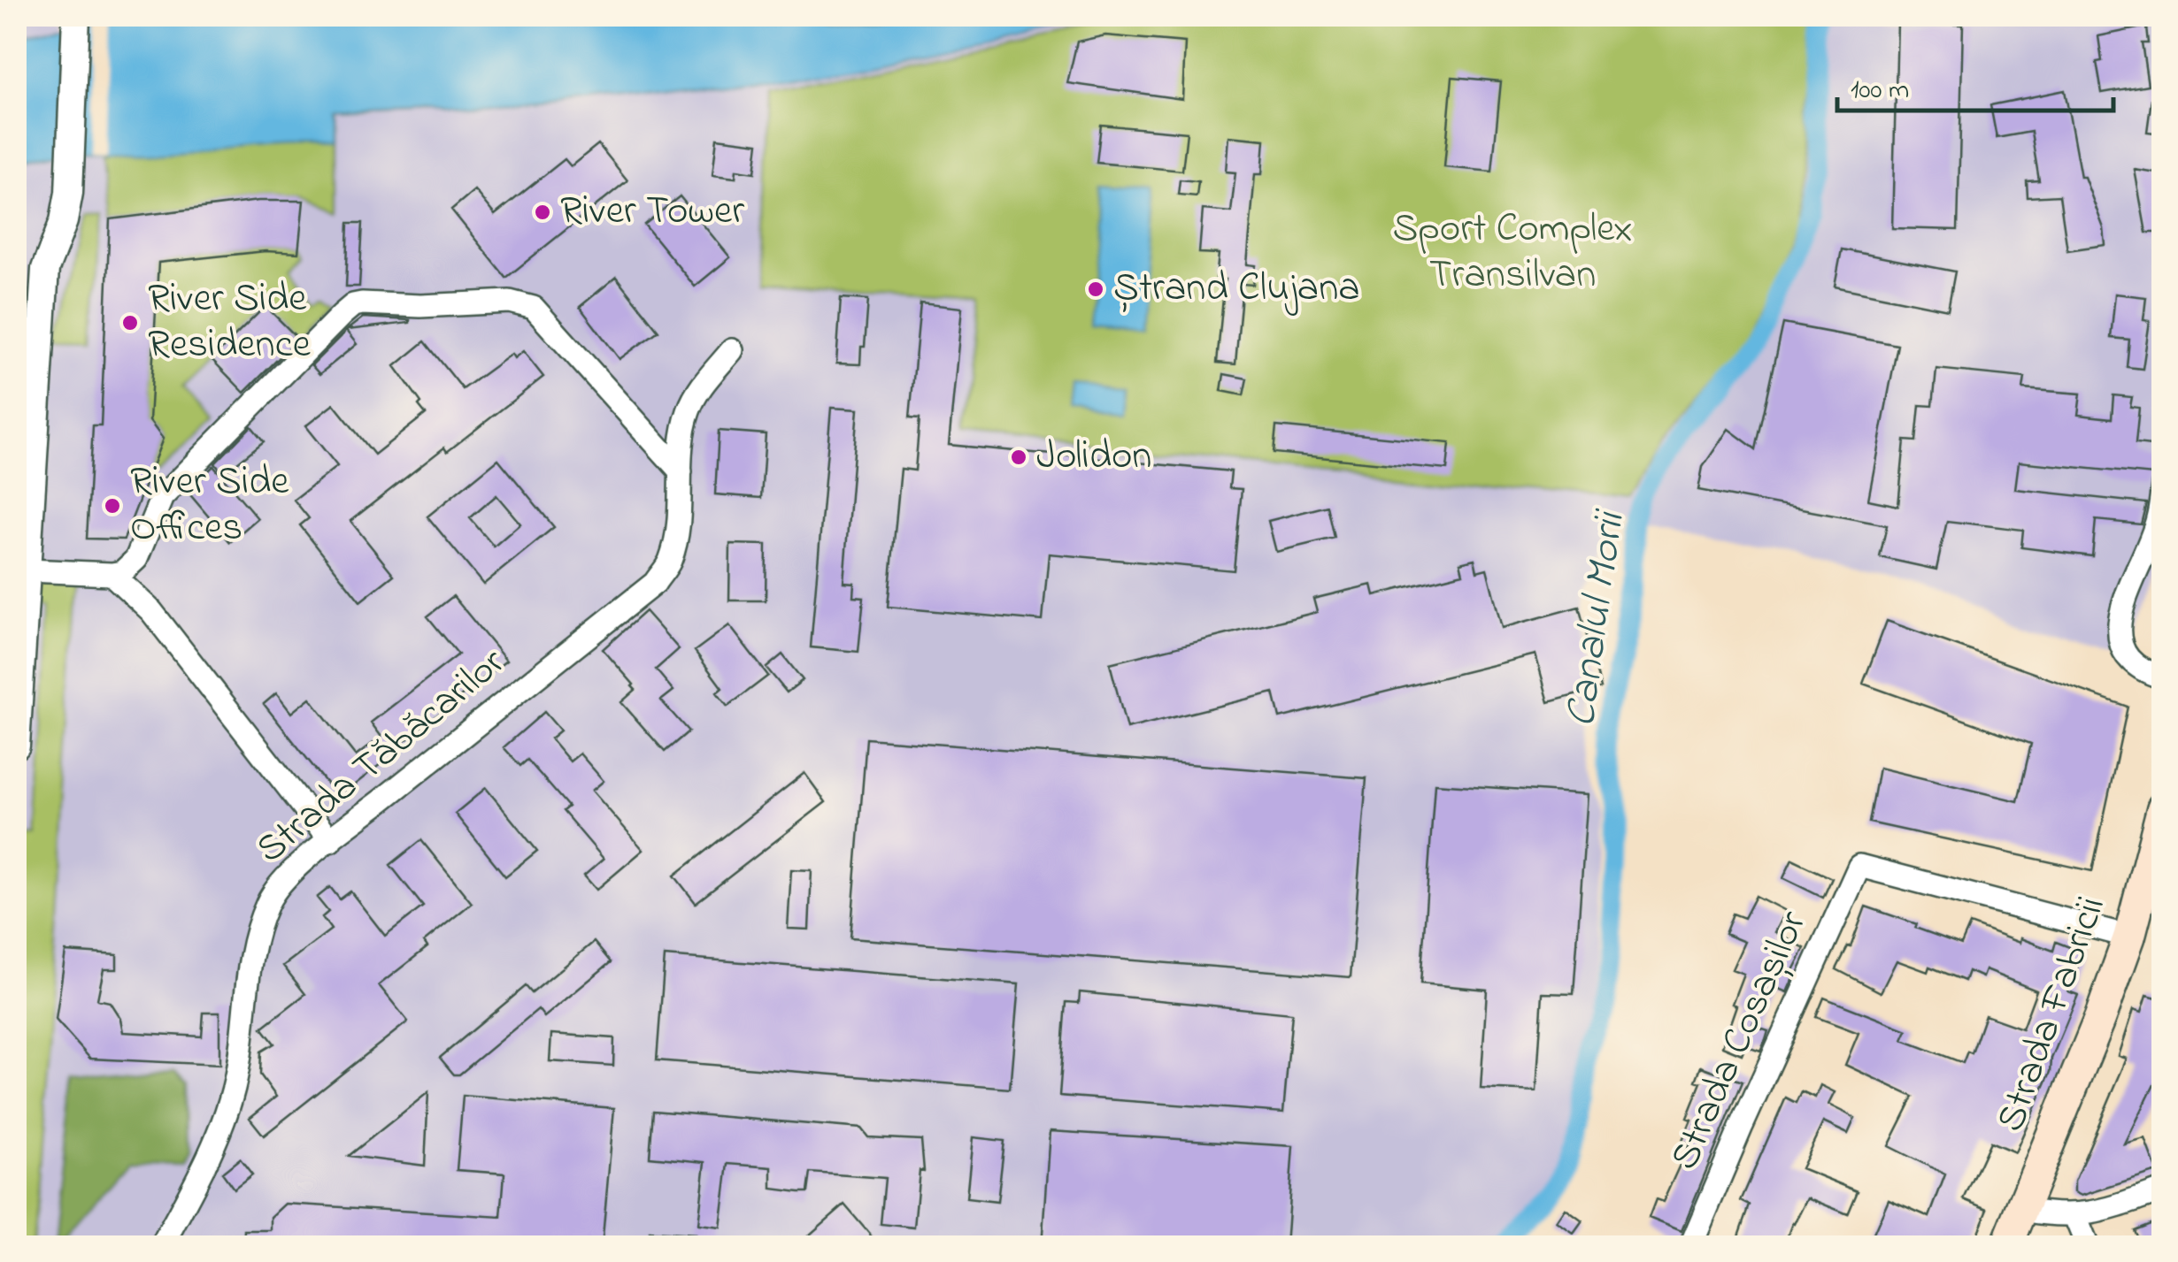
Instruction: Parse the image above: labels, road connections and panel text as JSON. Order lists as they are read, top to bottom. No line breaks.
{"streets":{"main road":["Strada Fabricii"],"street":["Strada Tăbăcarilor","Strada Cosașilor"]},"crossings":[["Strada Fabricii","Strada Cosașilor"]],"water":["Canalul Morii"],"parks":["Sport Complex Transilvan"],"places":["River Tower","Ștrand Clujana","River Side Residence","Jolidon","River Side Offices"],"scale_bar":"100 m"}
